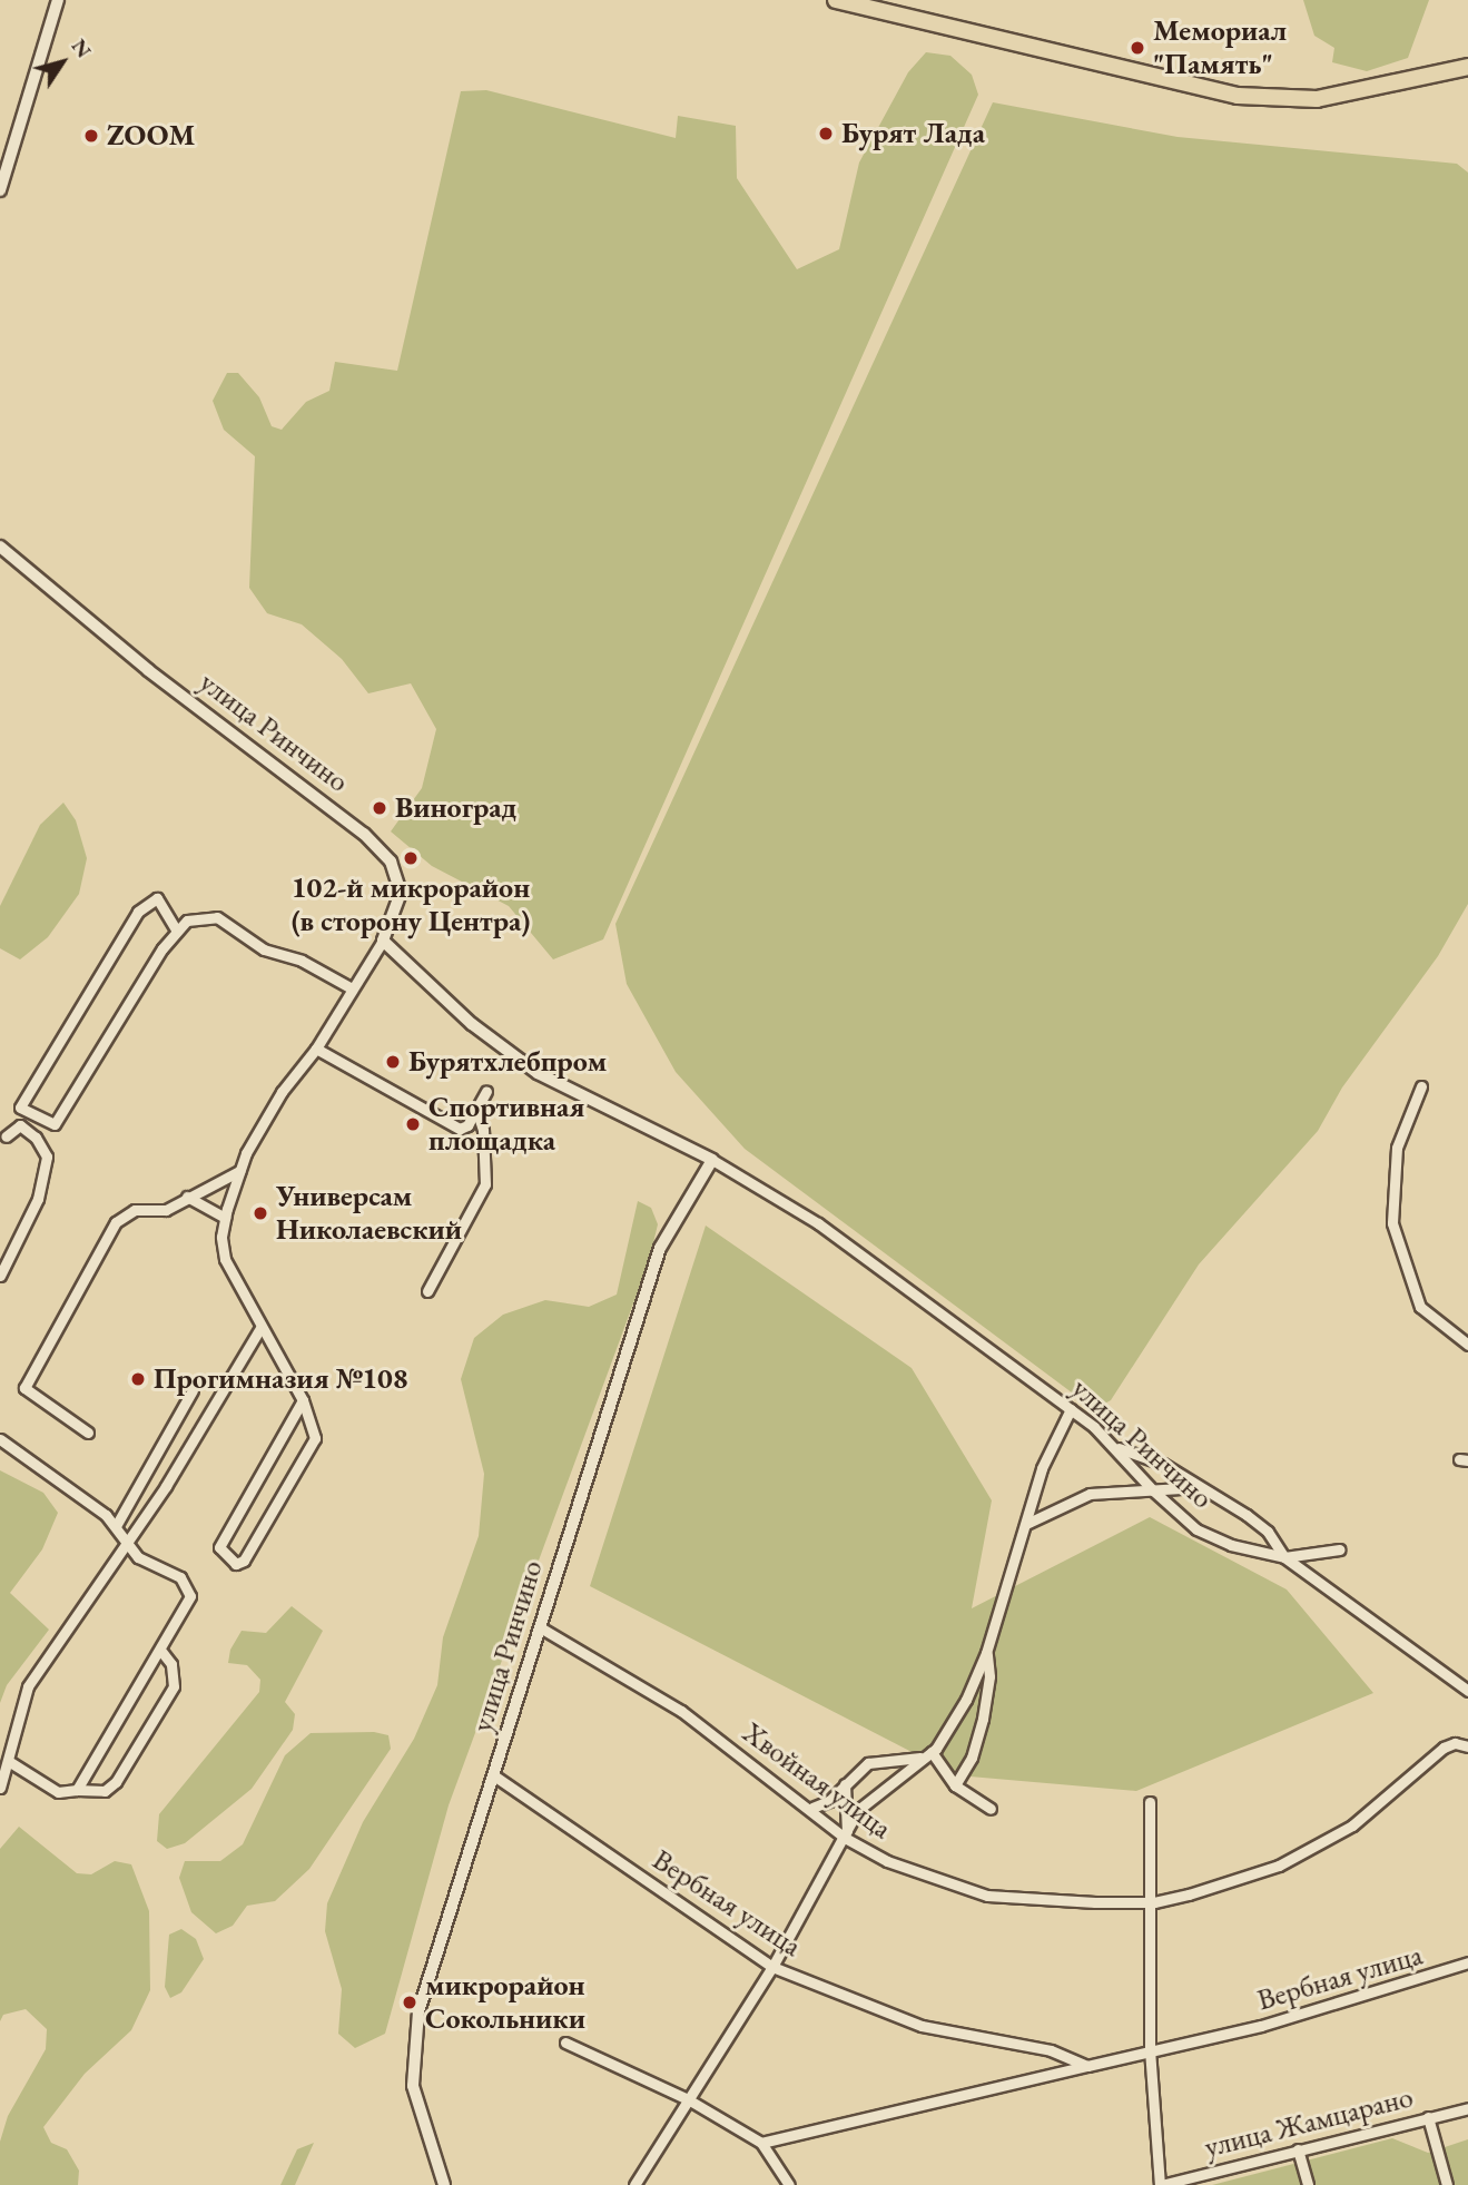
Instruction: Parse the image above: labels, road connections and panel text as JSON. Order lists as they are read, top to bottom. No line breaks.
{"streets":{"street":["улица Ринчино","Хвойная улица","Вербная улица","улица Жамцарано"]},"crossings":[["улица Ринчино","Хвойная улица"],["улица Ринчино","Вербная улица"]],"places":["Мемориал \"Память\"","Бурят Лада","ZOOM","Виноград","102-й микрорайон (в сторону Центра)","Бурятхлебпром","Спортивная площадка","Универсам Николаевский","Прогимназия №108","микрорайон Сокольники"],"north":"top right"}
